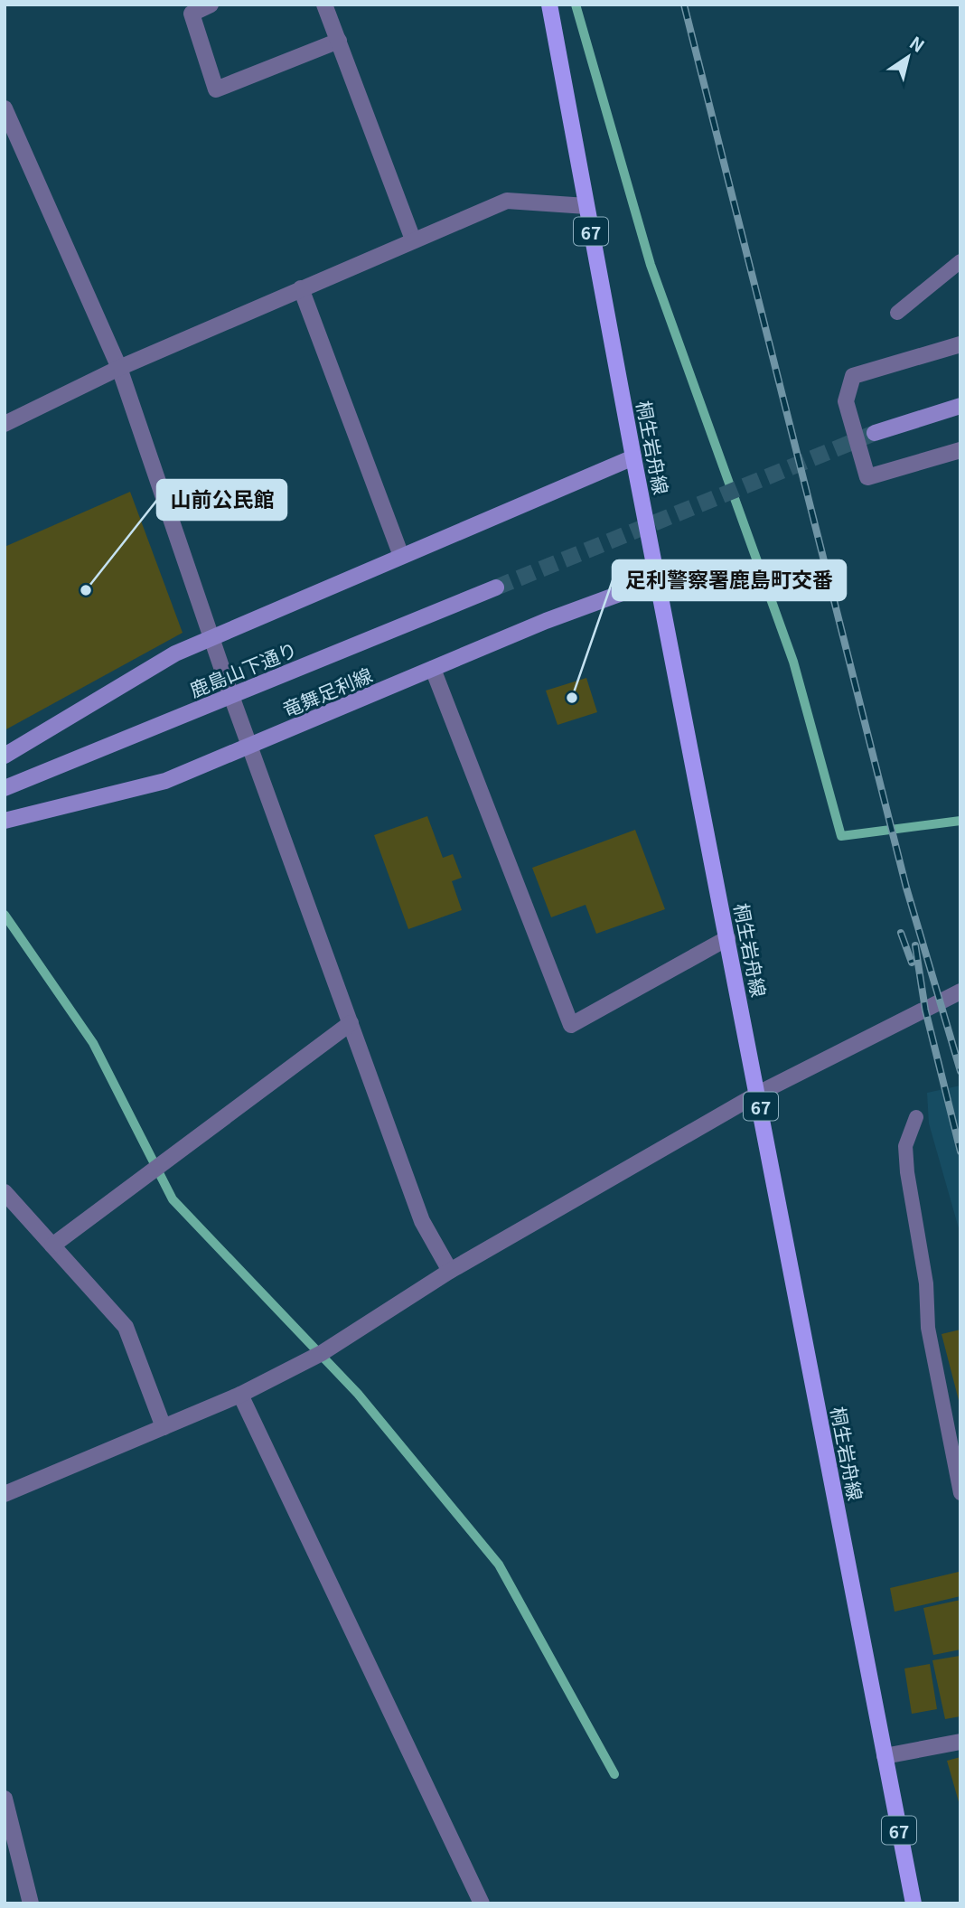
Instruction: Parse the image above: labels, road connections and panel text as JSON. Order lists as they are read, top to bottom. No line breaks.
{"streets":{"main road":["67","桐生岩舟線","鹿島山下通り","竜舞足利線"]},"crossings":[["桐生岩舟線","竜舞足利線"]],"places":["山前公民館","足利警察署鹿島町交番"],"north":"top right"}
